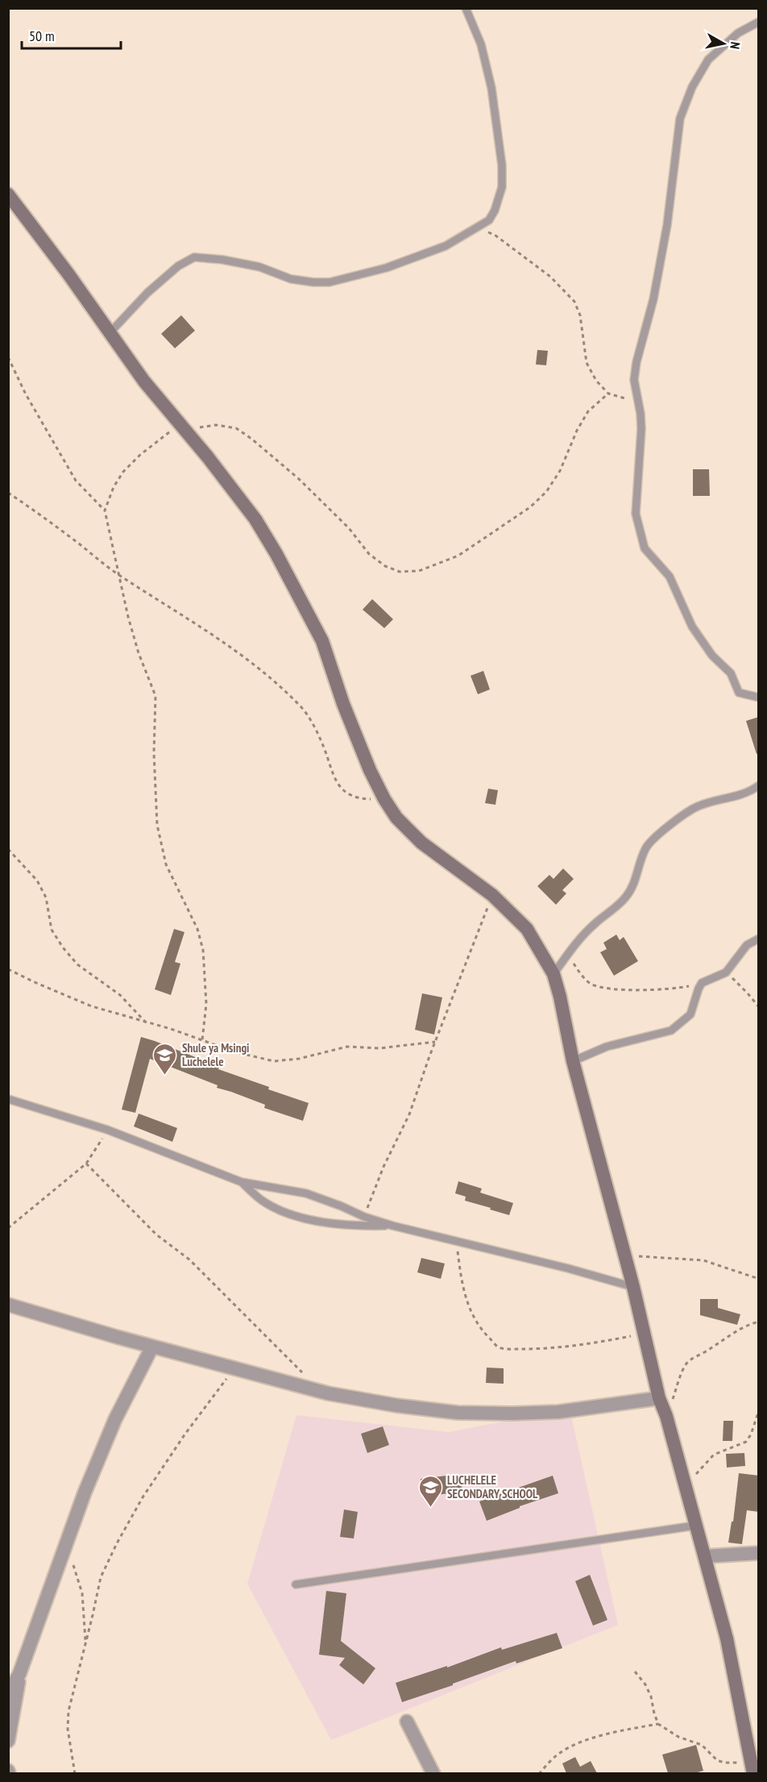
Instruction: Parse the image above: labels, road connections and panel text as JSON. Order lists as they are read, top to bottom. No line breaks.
{"places":{"school or university":["Shule ya Msingi Luchelele","LUCHELELE SECONDARY SCHOOL"]},"scale_bar":"50 m","north":"right"}
